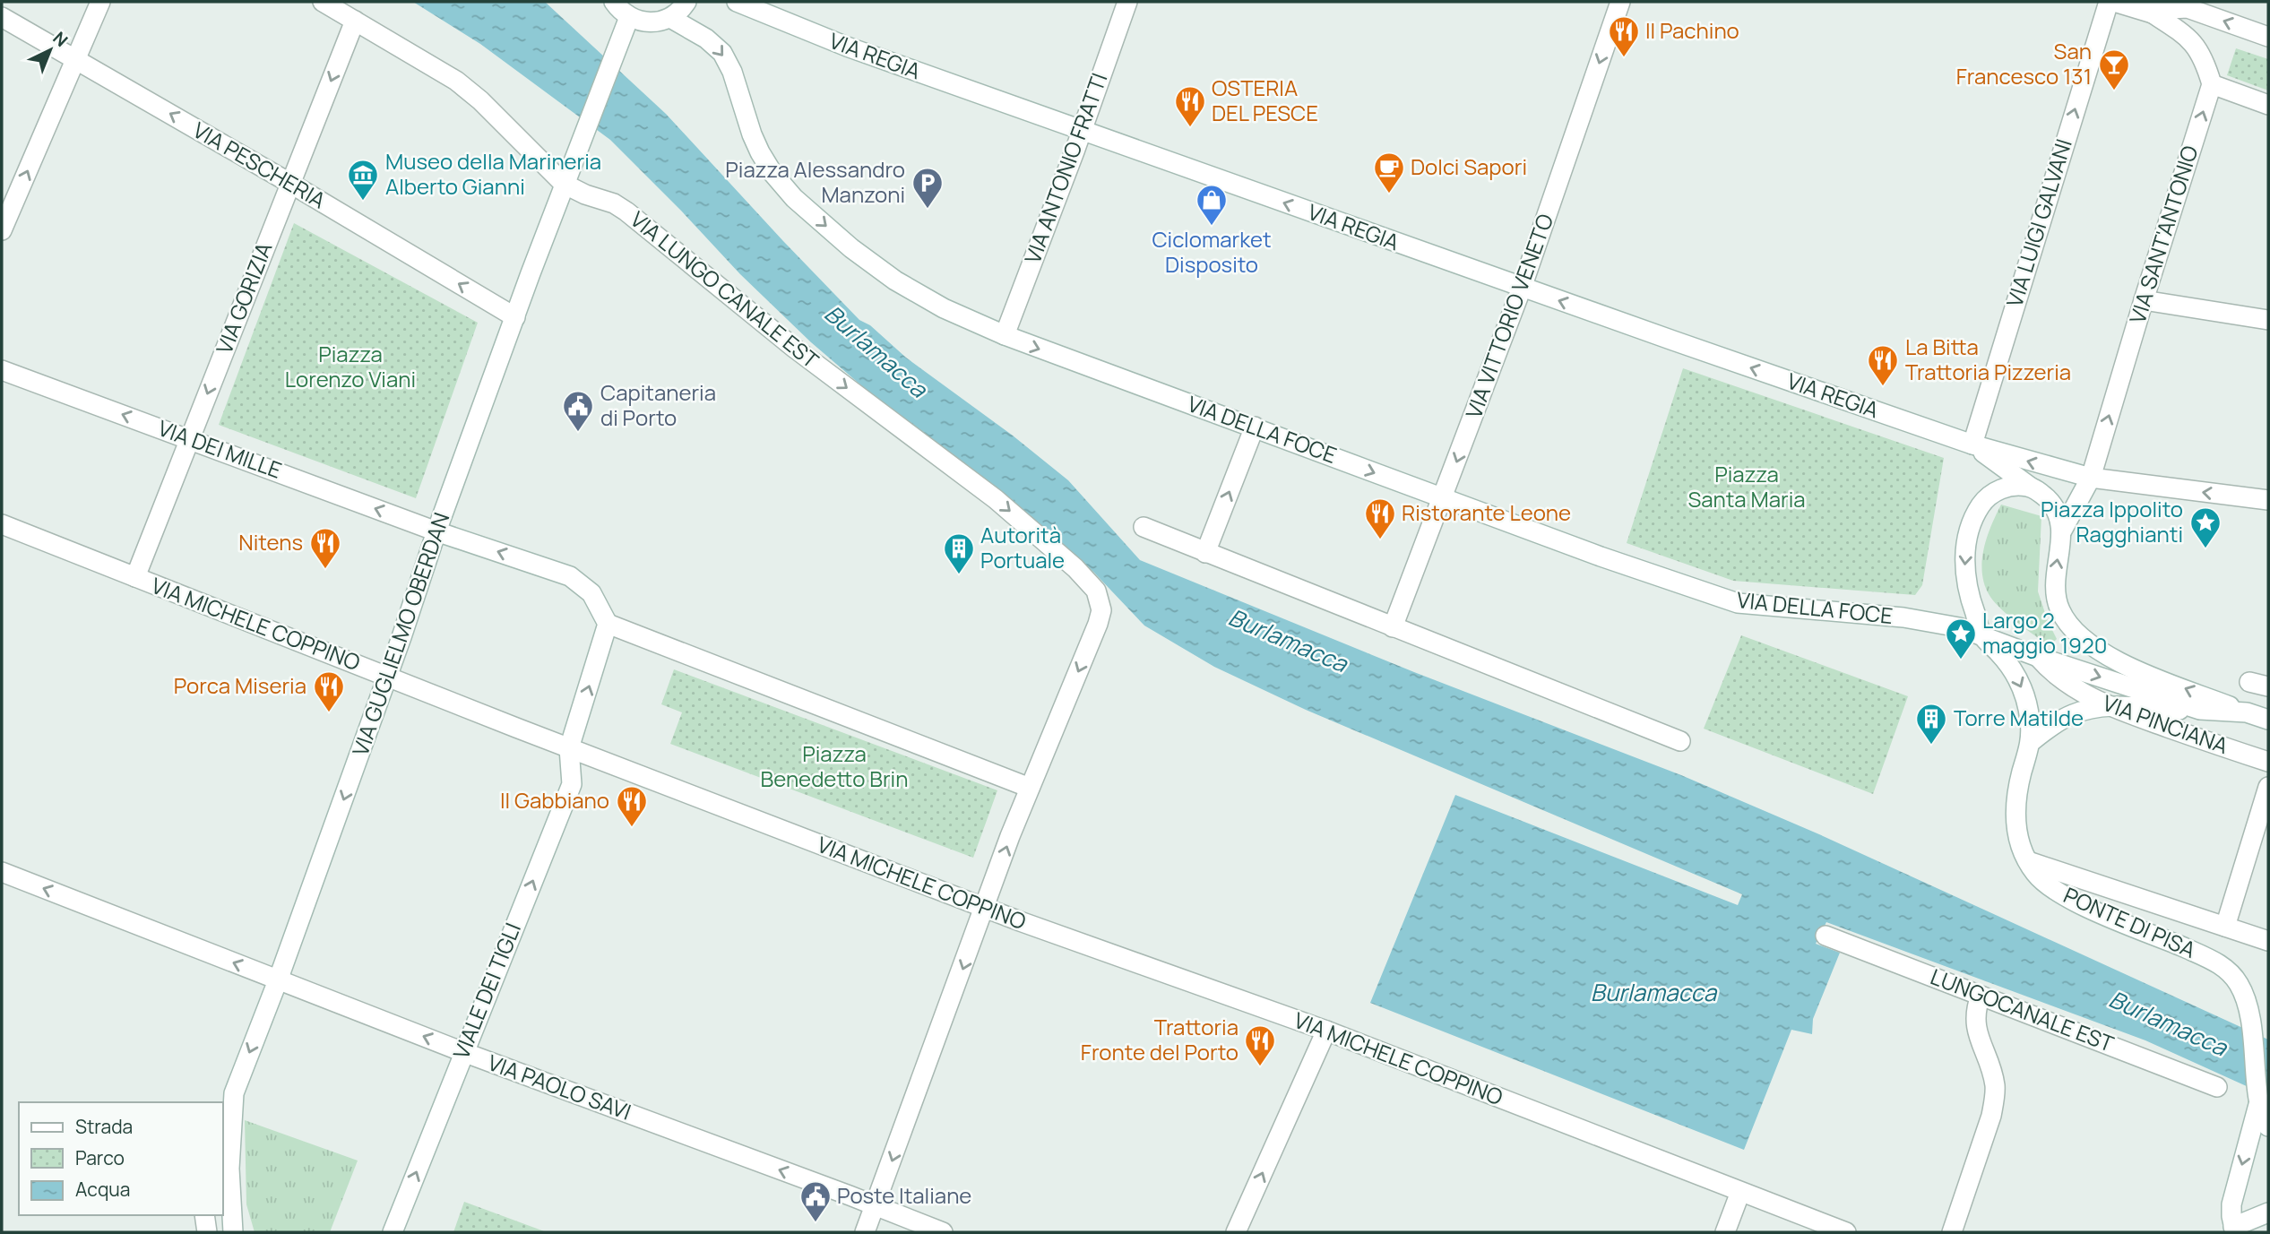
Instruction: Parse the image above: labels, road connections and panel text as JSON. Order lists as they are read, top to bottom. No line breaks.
{"streets":{"street":["VIA REGIA","VIA PESCHERIA","VIA ANTONIO FRATTI","VIA LUIGI GALVANI","VIA SANT'ANTONIO","VIA LUNGO CANALE EST","VIA GORIZIA","VIA VITTORIO VENETO","VIA DELLA FOCE","VIA DEI MILLE","VIA MICHELE COPPINO","VIA GUGLIELMO OBERDAN","VIA PINCIANA","PONTE DI PISA","VIALE DEI TIGLI","LUNGOCANALE EST","VIA PAOLO SAVI"]},"crossings":[["VIA REGIA","VIA ANTONIO FRATTI"],["VIA REGIA","VIA LUIGI GALVANI"],["VIA REGIA","VIA SANT'ANTONIO"],["VIA REGIA","VIA VITTORIO VENETO"],["VIA PESCHERIA","VIA GORIZIA"],["VIA PESCHERIA","VIA GUGLIELMO OBERDAN"],["VIA ANTONIO FRATTI","VIA DELLA FOCE"],["VIA LUNGO CANALE EST","VIA GORIZIA"],["VIA LUNGO CANALE EST","VIA GUGLIELMO OBERDAN"],["VIA GORIZIA","VIA DEI MILLE"],["VIA GORIZIA","VIA MICHELE COPPINO"],["VIA VITTORIO VENETO","VIA DELLA FOCE"],["VIA DELLA FOCE","VIA PINCIANA"],["VIA DEI MILLE","VIA GUGLIELMO OBERDAN"],["VIA MICHELE COPPINO","VIA GUGLIELMO OBERDAN"],["VIA MICHELE COPPINO","VIALE DEI TIGLI"],["VIA GUGLIELMO OBERDAN","VIA PAOLO SAVI"],["VIALE DEI TIGLI","VIA PAOLO SAVI"]],"one_way":["VIA REGIA","VIA PESCHERIA","VIA LUIGI GALVANI","VIA SANT'ANTONIO","VIA LUNGO CANALE EST","VIA GORIZIA","VIA VITTORIO VENETO","VIA DELLA FOCE","VIA DEI MILLE","VIALE DEI TIGLI","VIA PAOLO SAVI"],"water":["Burlamacca"],"parks":["Piazza Lorenzo Viani","Piazza Santa Maria","Piazza Benedetto Brin"],"places":{"restaurant":["Il Pachino","OSTERIA DEL PESCE","La Bitta Trattoria Pizzeria","Ristorante Leone","Nitens","Porca Miseria","Il Gabbiano","Trattoria Fronte del Porto"],"bar":["San Francesco 131"],"cafe":["Dolci Sapori"],"museum":["Museo della Marineria Alberto Gianni"],"parking":["Piazza Alessandro Manzoni"],"shop":["Ciclomarket Disposito"],"public building":["Capitaneria di Porto","Poste Italiane"],"place":["Piazza Ippolito Ragghianti","Largo 2 maggio 1920"],"building":["Autorità Portuale","Torre Matilde"]},"legend":["Strada","Parco","Acqua"],"north":"top right"}
